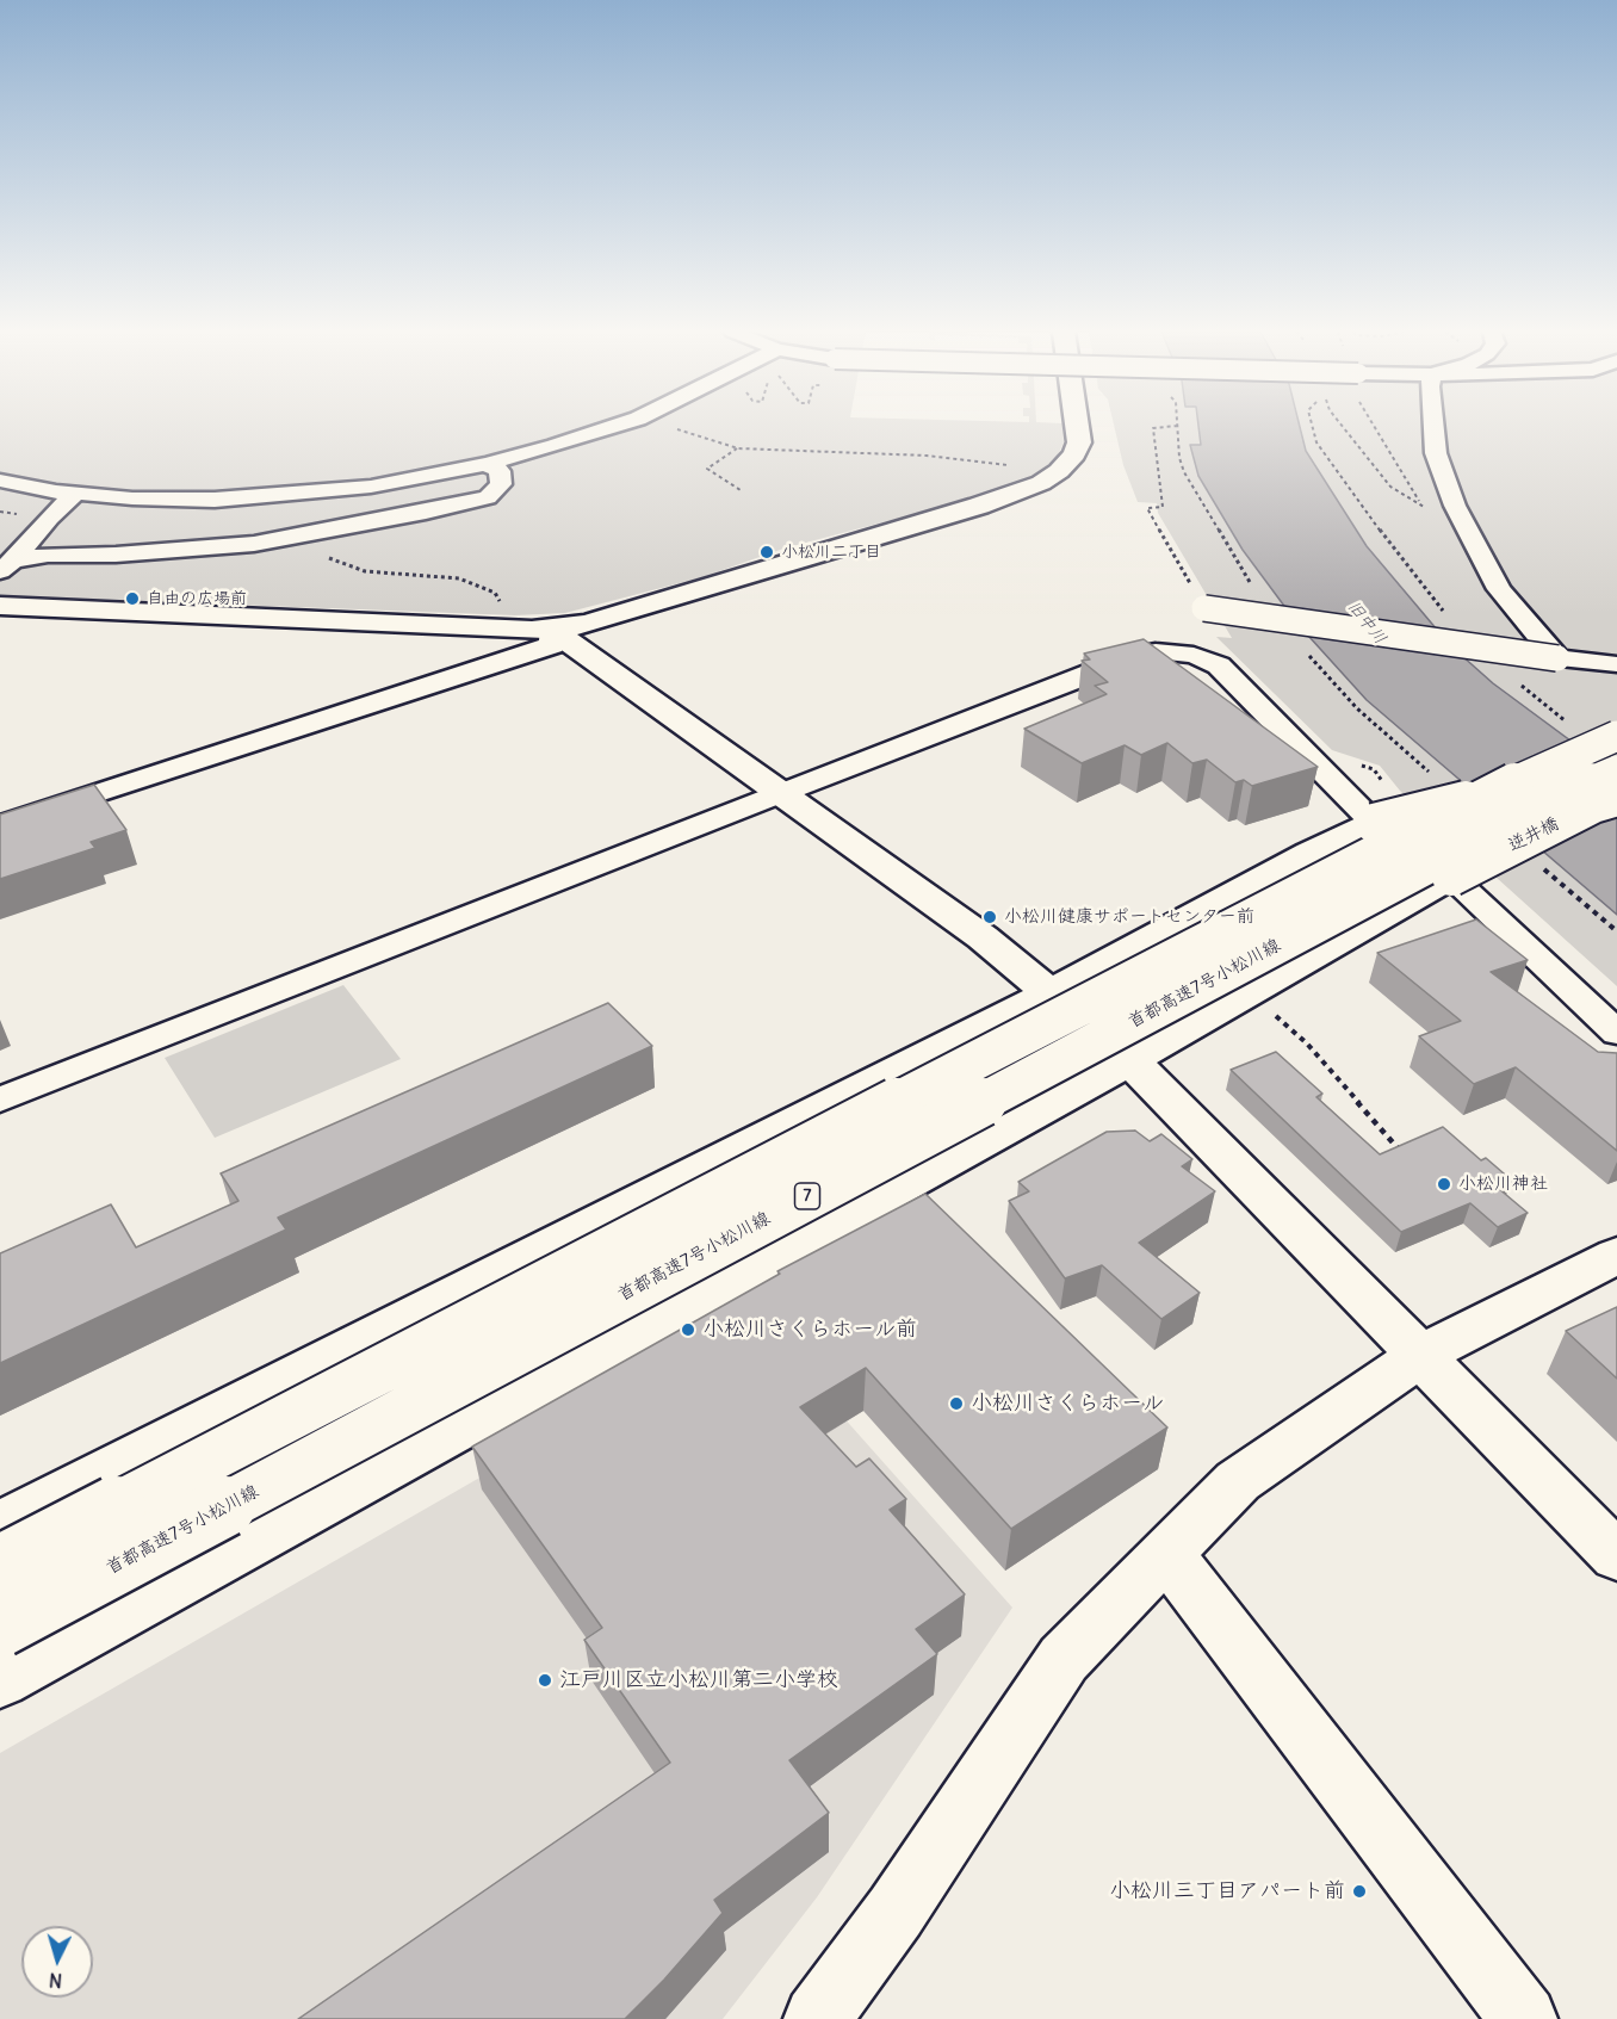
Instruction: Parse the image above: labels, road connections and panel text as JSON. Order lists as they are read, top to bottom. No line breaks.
{"streets":{"main road":["逆井橋","首都高速7号小松川線","7"]},"water":["旧中川"],"places":["小松川二丁目","自由の広場前","小松川健康サポートセンター前","小松川神社","小松川さくらホール前","小松川さくらホール","江戸川区立小松川第二小学校","小松川三丁目アパート前"],"north":"bottom"}
